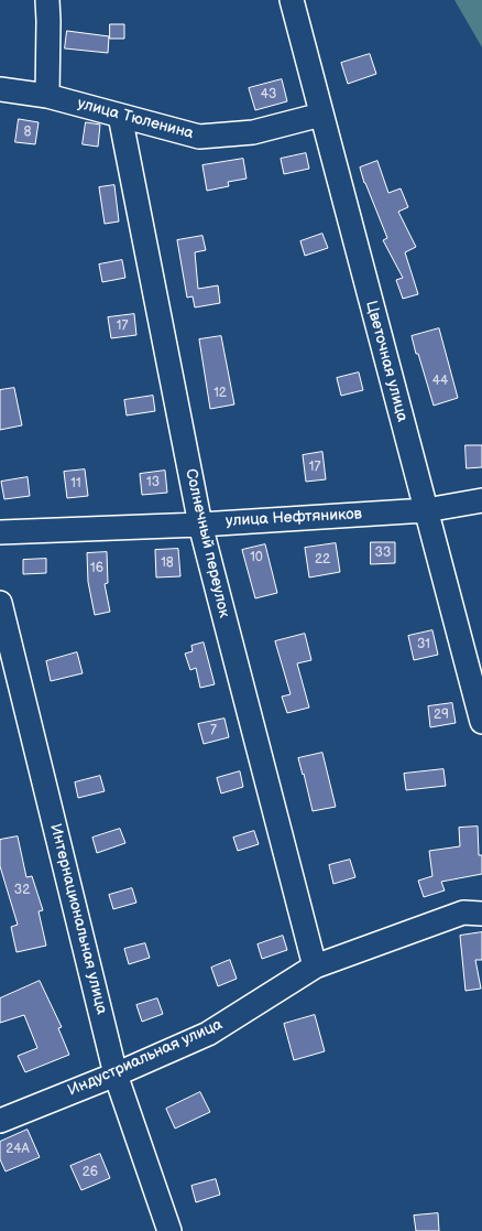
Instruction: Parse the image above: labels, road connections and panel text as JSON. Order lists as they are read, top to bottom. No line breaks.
{"streets":{"street":["улица Тюленина","Цветочная улица","улица Нефтяников","Солнечный переулок","Интернациональная улица","Индустриальная улица"]},"crossings":[["улица Тюленина","Цветочная улица"],["улица Тюленина","Солнечный переулок"],["Цветочная улица","улица Нефтяников"],["улица Нефтяников","Солнечный переулок"],["Солнечный переулок","Индустриальная улица"],["Интернациональная улица","Индустриальная улица"]],"house_numbers":["43","8","17","44","12","17","13","11","33","10","22","18","16","31","29","7","32","24А","26"]}
